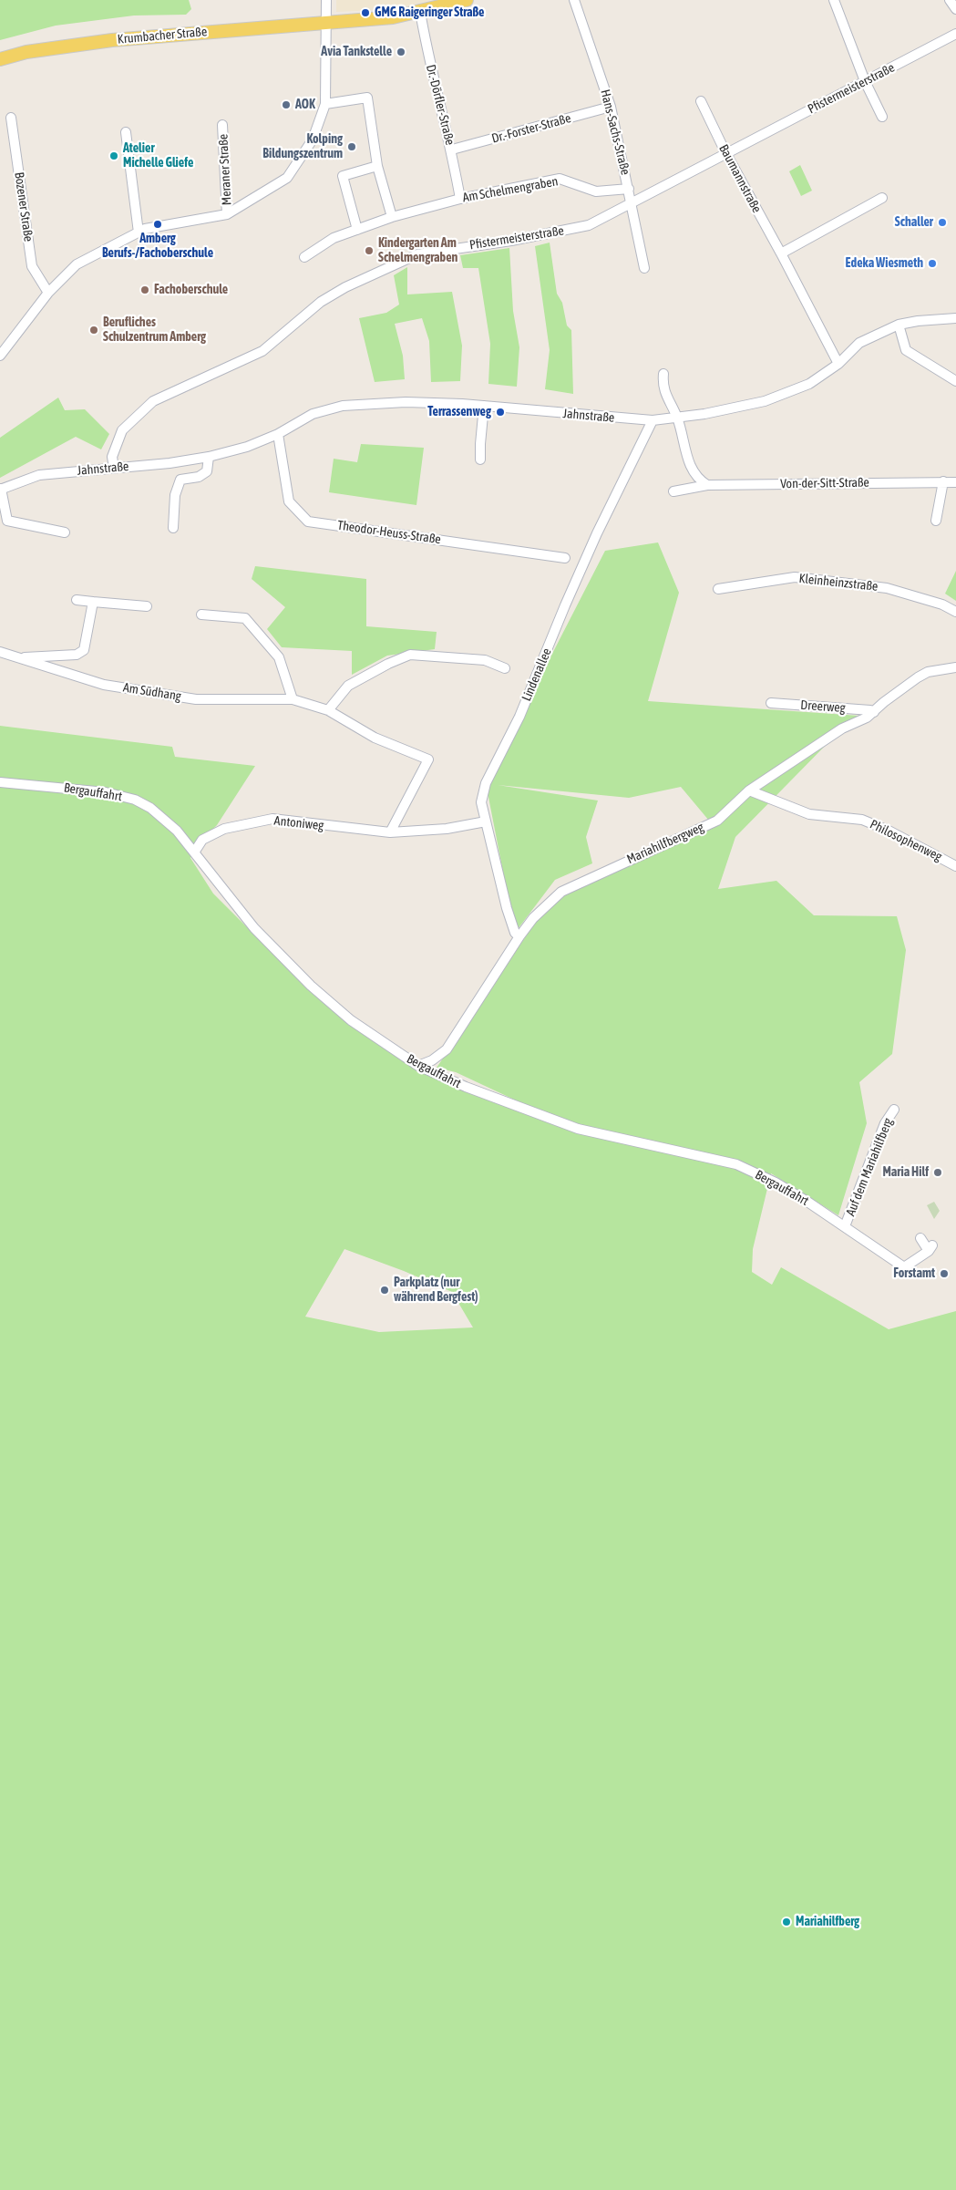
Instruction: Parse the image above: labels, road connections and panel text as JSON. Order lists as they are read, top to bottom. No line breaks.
{"streets":{"main road":["Krumbacher Straße"],"street":["Pfistermeisterstraße","Dr.-Dörfler-Straße","Dr.-Forster-Straße","Hans-Sachs-Straße","Meraner Straße","Baumannstraße","Am Schelmengraben","Bozener Straße","Jahnstraße","Von-der-Sitt-Straße","Theodor-Heuss-Straße","Kleinheinzstraße","Lindenallee","Am Südhang","Dreerweg","Bergauffahrt","Antoniweg","Philosophenweg","Mariahilfbergweg","Auf dem Mariahilfberg"]},"crossings":[["Krumbacher Straße","Dr.-Dörfler-Straße"],["Pfistermeisterstraße","Hans-Sachs-Straße"],["Pfistermeisterstraße","Baumannstraße"],["Pfistermeisterstraße","Jahnstraße"],["Dr.-Dörfler-Straße","Dr.-Forster-Straße"],["Dr.-Dörfler-Straße","Am Schelmengraben"],["Dr.-Forster-Straße","Hans-Sachs-Straße"],["Hans-Sachs-Straße","Am Schelmengraben"],["Baumannstraße","Jahnstraße"],["Jahnstraße","Theodor-Heuss-Straße"],["Jahnstraße","Lindenallee"],["Lindenallee","Antoniweg"],["Lindenallee","Mariahilfbergweg"],["Am Südhang","Antoniweg"],["Dreerweg","Mariahilfbergweg"],["Bergauffahrt","Antoniweg"],["Bergauffahrt","Mariahilfbergweg"],["Bergauffahrt","Auf dem Mariahilfberg"],["Philosophenweg","Mariahilfbergweg"]],"places":["GMG Raigeringer Straße","Avia Tankstelle","AOK","Kolping Bildungszentrum","Atelier Michelle Gliefe","Schaller","Amberg Berufs-/Fachoberschule","Kindergarten Am Schelmengraben","Edeka Wiesmeth","Fachoberschule","Berufliches Schulzentrum Amberg","Terrassenweg","Maria Hilf","Forstamt","Parkplatz (nur während Bergfest)","Mariahilfberg"]}
